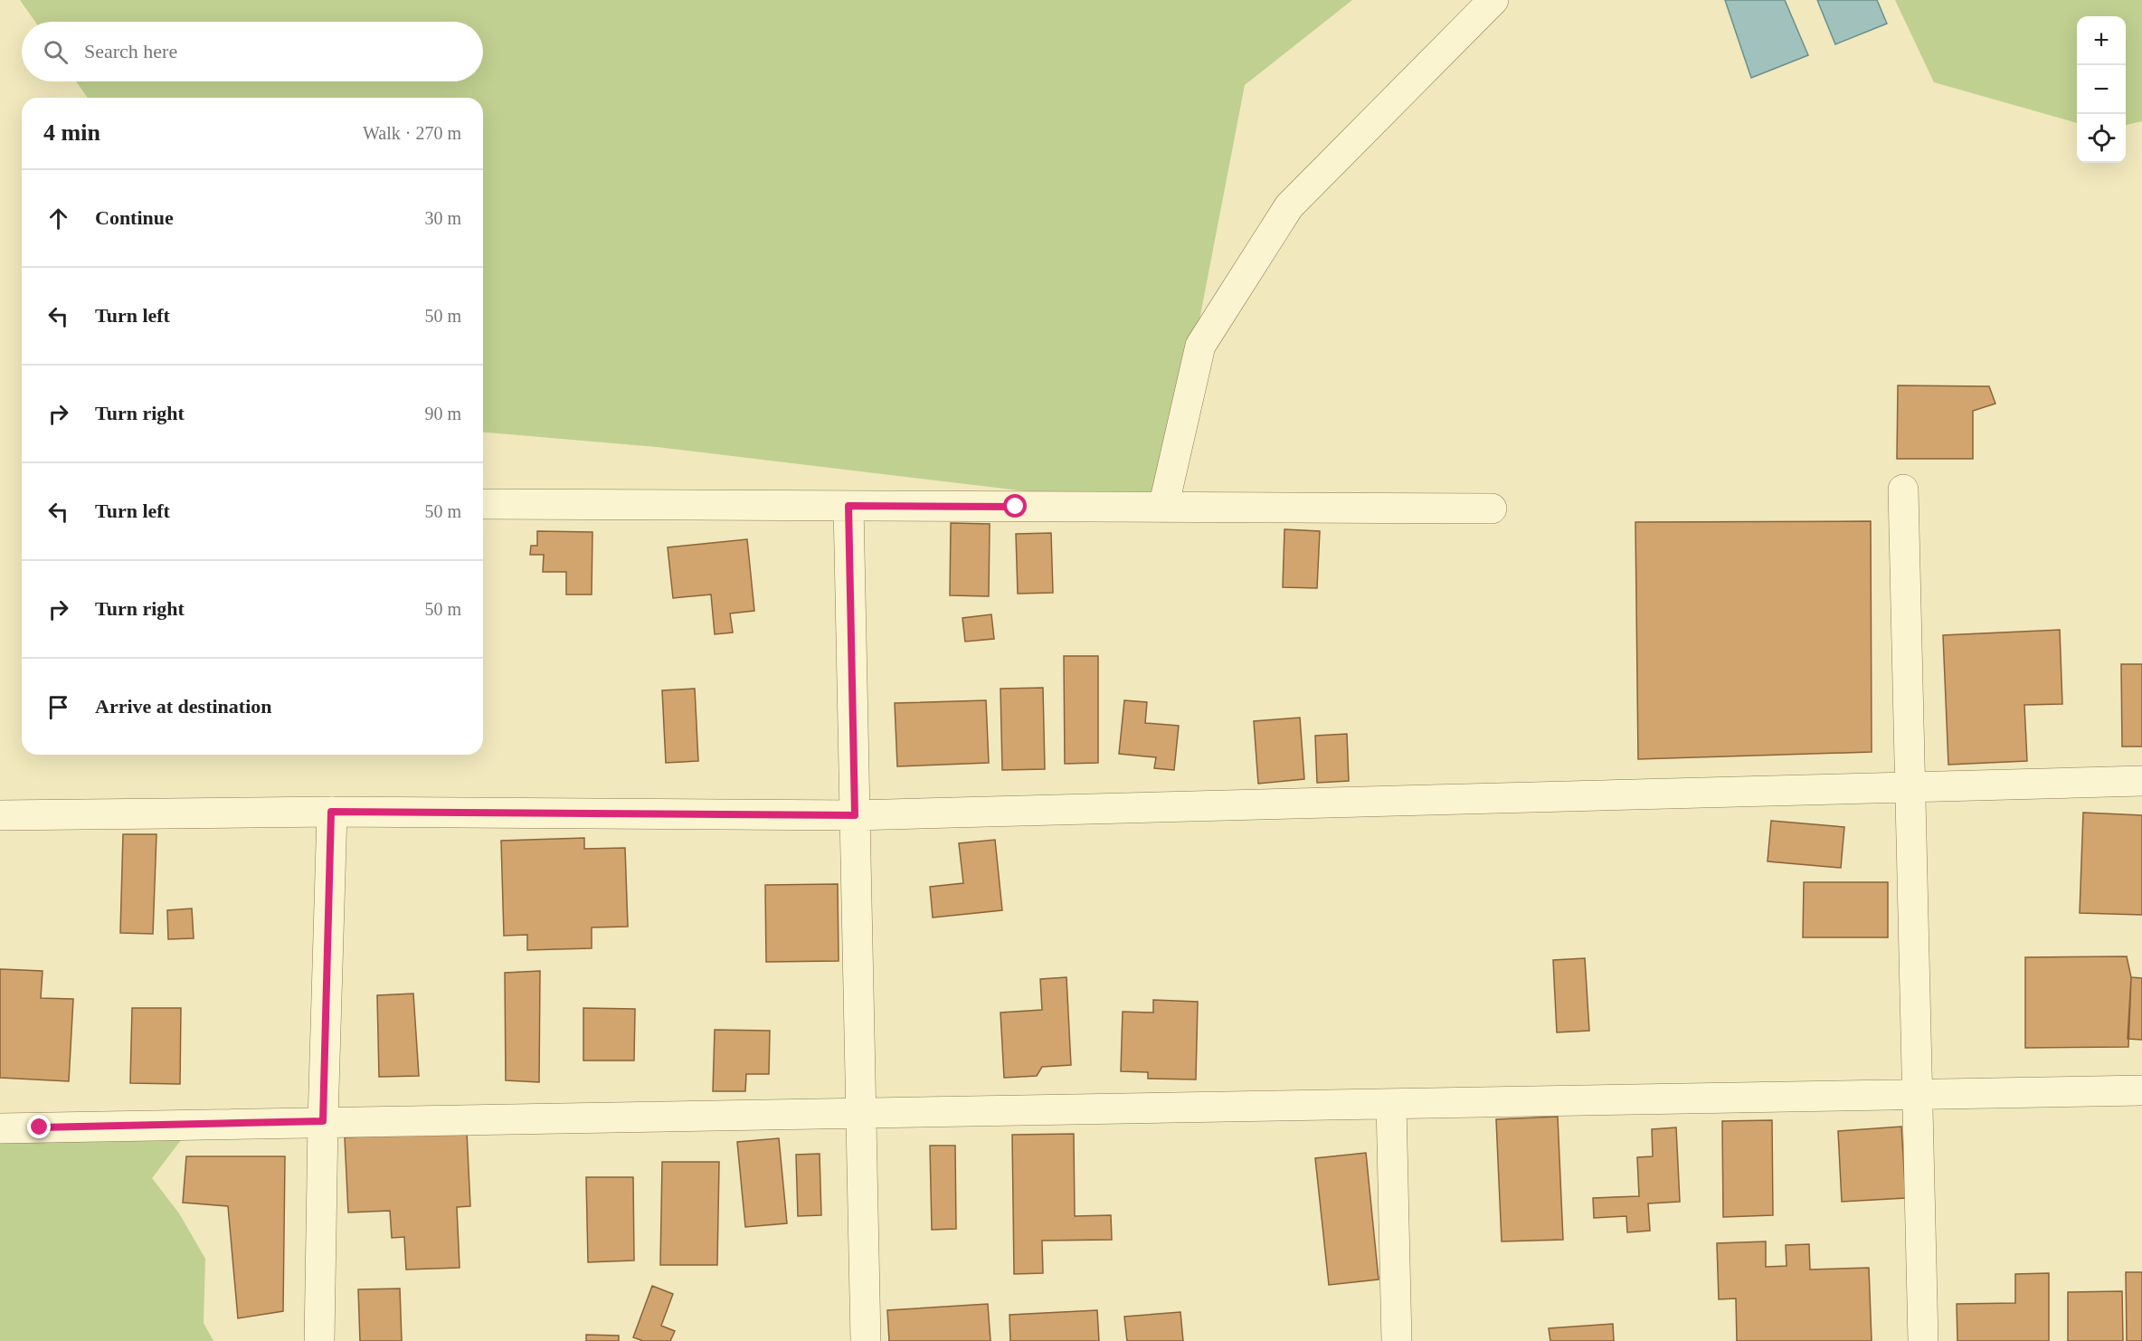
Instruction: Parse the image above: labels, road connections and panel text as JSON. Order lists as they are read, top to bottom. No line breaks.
{"page":{"map_buttons":["+","−"],"search":"Search here","heading":["4 min","Walk · 270 m"],"list":[["Continue","30 m"],["Turn left","50 m"],["Turn right","90 m"],["Turn left","50 m"],["Turn right","50 m"],"Arrive at destination"]}}
